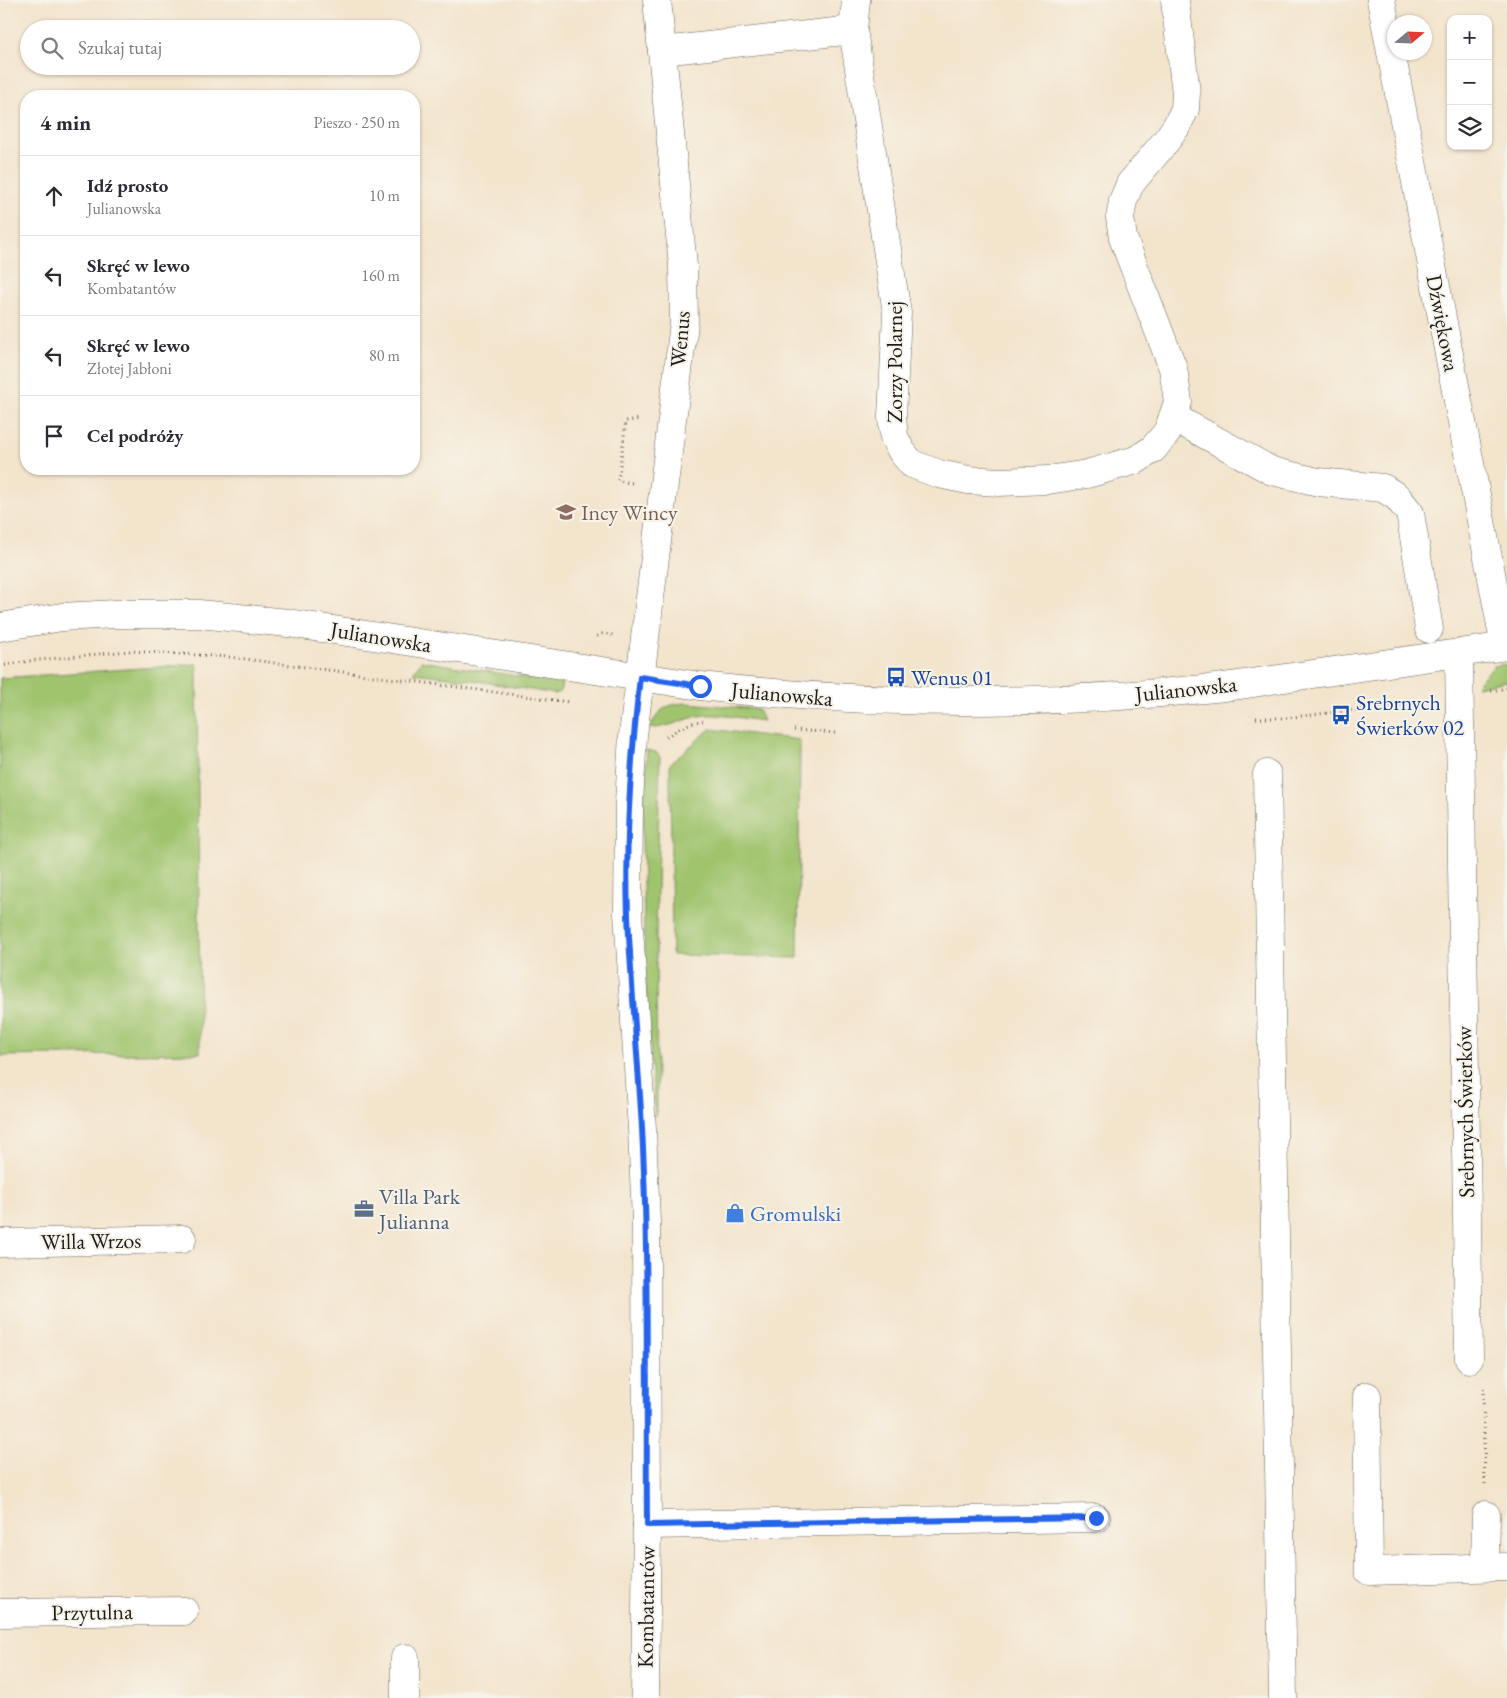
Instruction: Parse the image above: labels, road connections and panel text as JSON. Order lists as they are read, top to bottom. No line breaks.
{"streets":{"street":["Dźwiękowa","Wenus","Zorzy Polarnej","Julianowska","Srebrnych Świerków","Willa Wrzos","Kombatantów","Przytulna"]},"crossings":[["Dźwiękowa","Julianowska"],["Wenus","Julianowska"],["Wenus","Kombatantów"],["Julianowska","Srebrnych Świerków"],["Julianowska","Kombatantów"]],"places":{"school or university":["Incy Wincy"],"bus stop":["Wenus 01","Srebrnych Świerków 02"],"office":["Villa Park Julianna"],"shop":["Gromulski"]},"north":"right","page":{"map_buttons":["+","−"],"search":"Szukaj tutaj","heading":["4 min","Pieszo · 250 m"],"list":[["Idź prosto","Julianowska","10 m"],["Skręć w lewo","Kombatantów","160 m"],["Skręć w lewo","Złotej Jabłoni","80 m"],"Cel podróży"]}}
